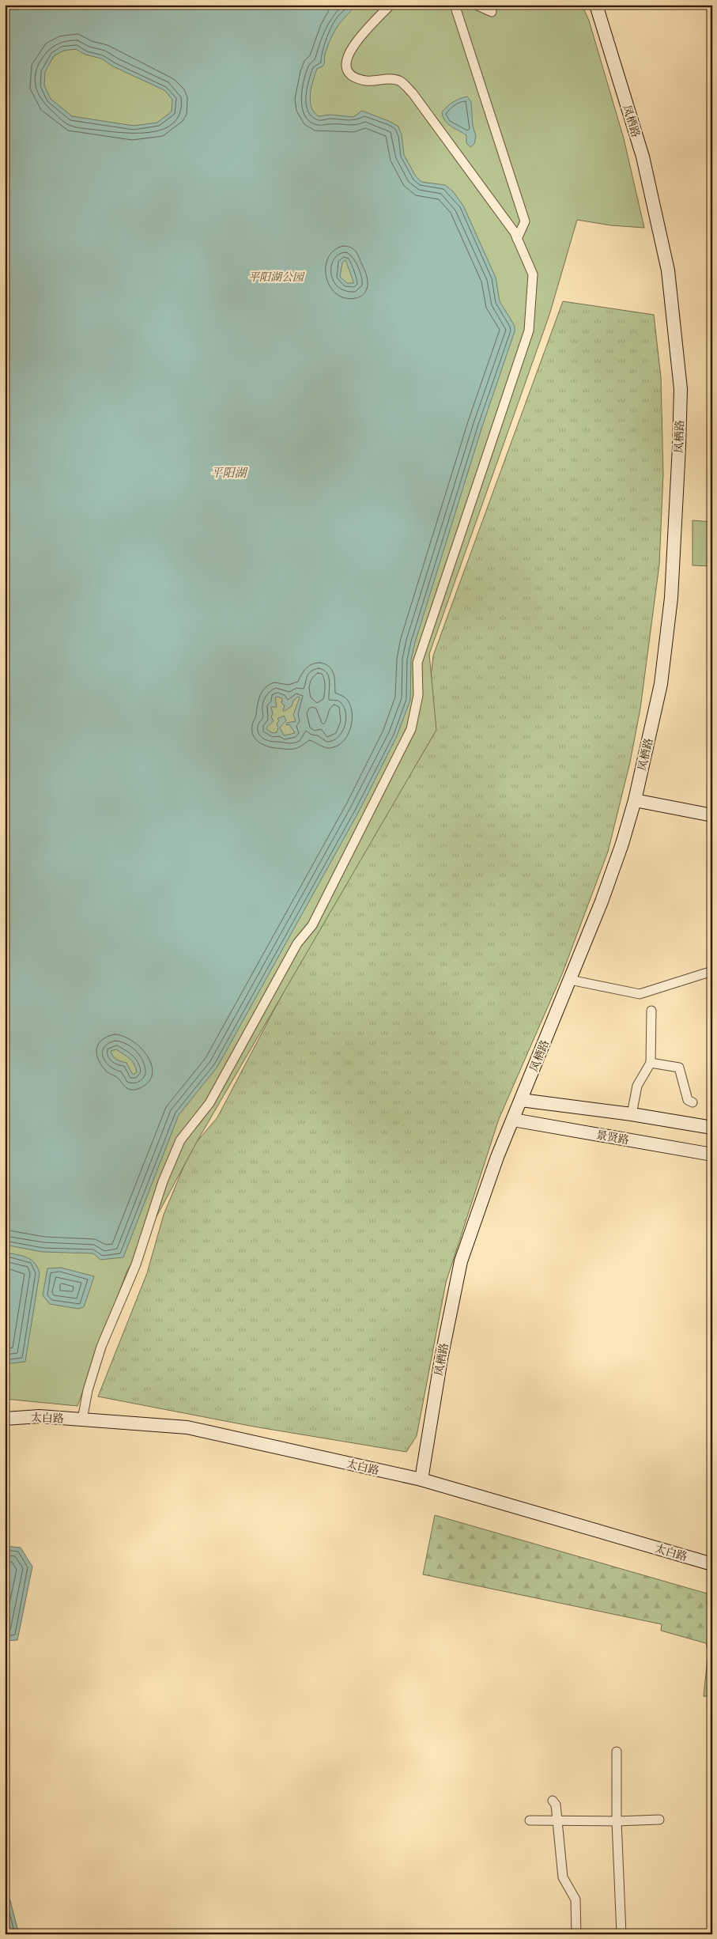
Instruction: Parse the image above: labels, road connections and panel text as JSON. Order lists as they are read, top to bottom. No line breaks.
{"streets":{"street":["凤栖路","景贤路","太白路"]},"crossings":[["凤栖路","景贤路"],["凤栖路","太白路"]],"water":["平阳湖"],"parks":["平阳湖公园"]}
